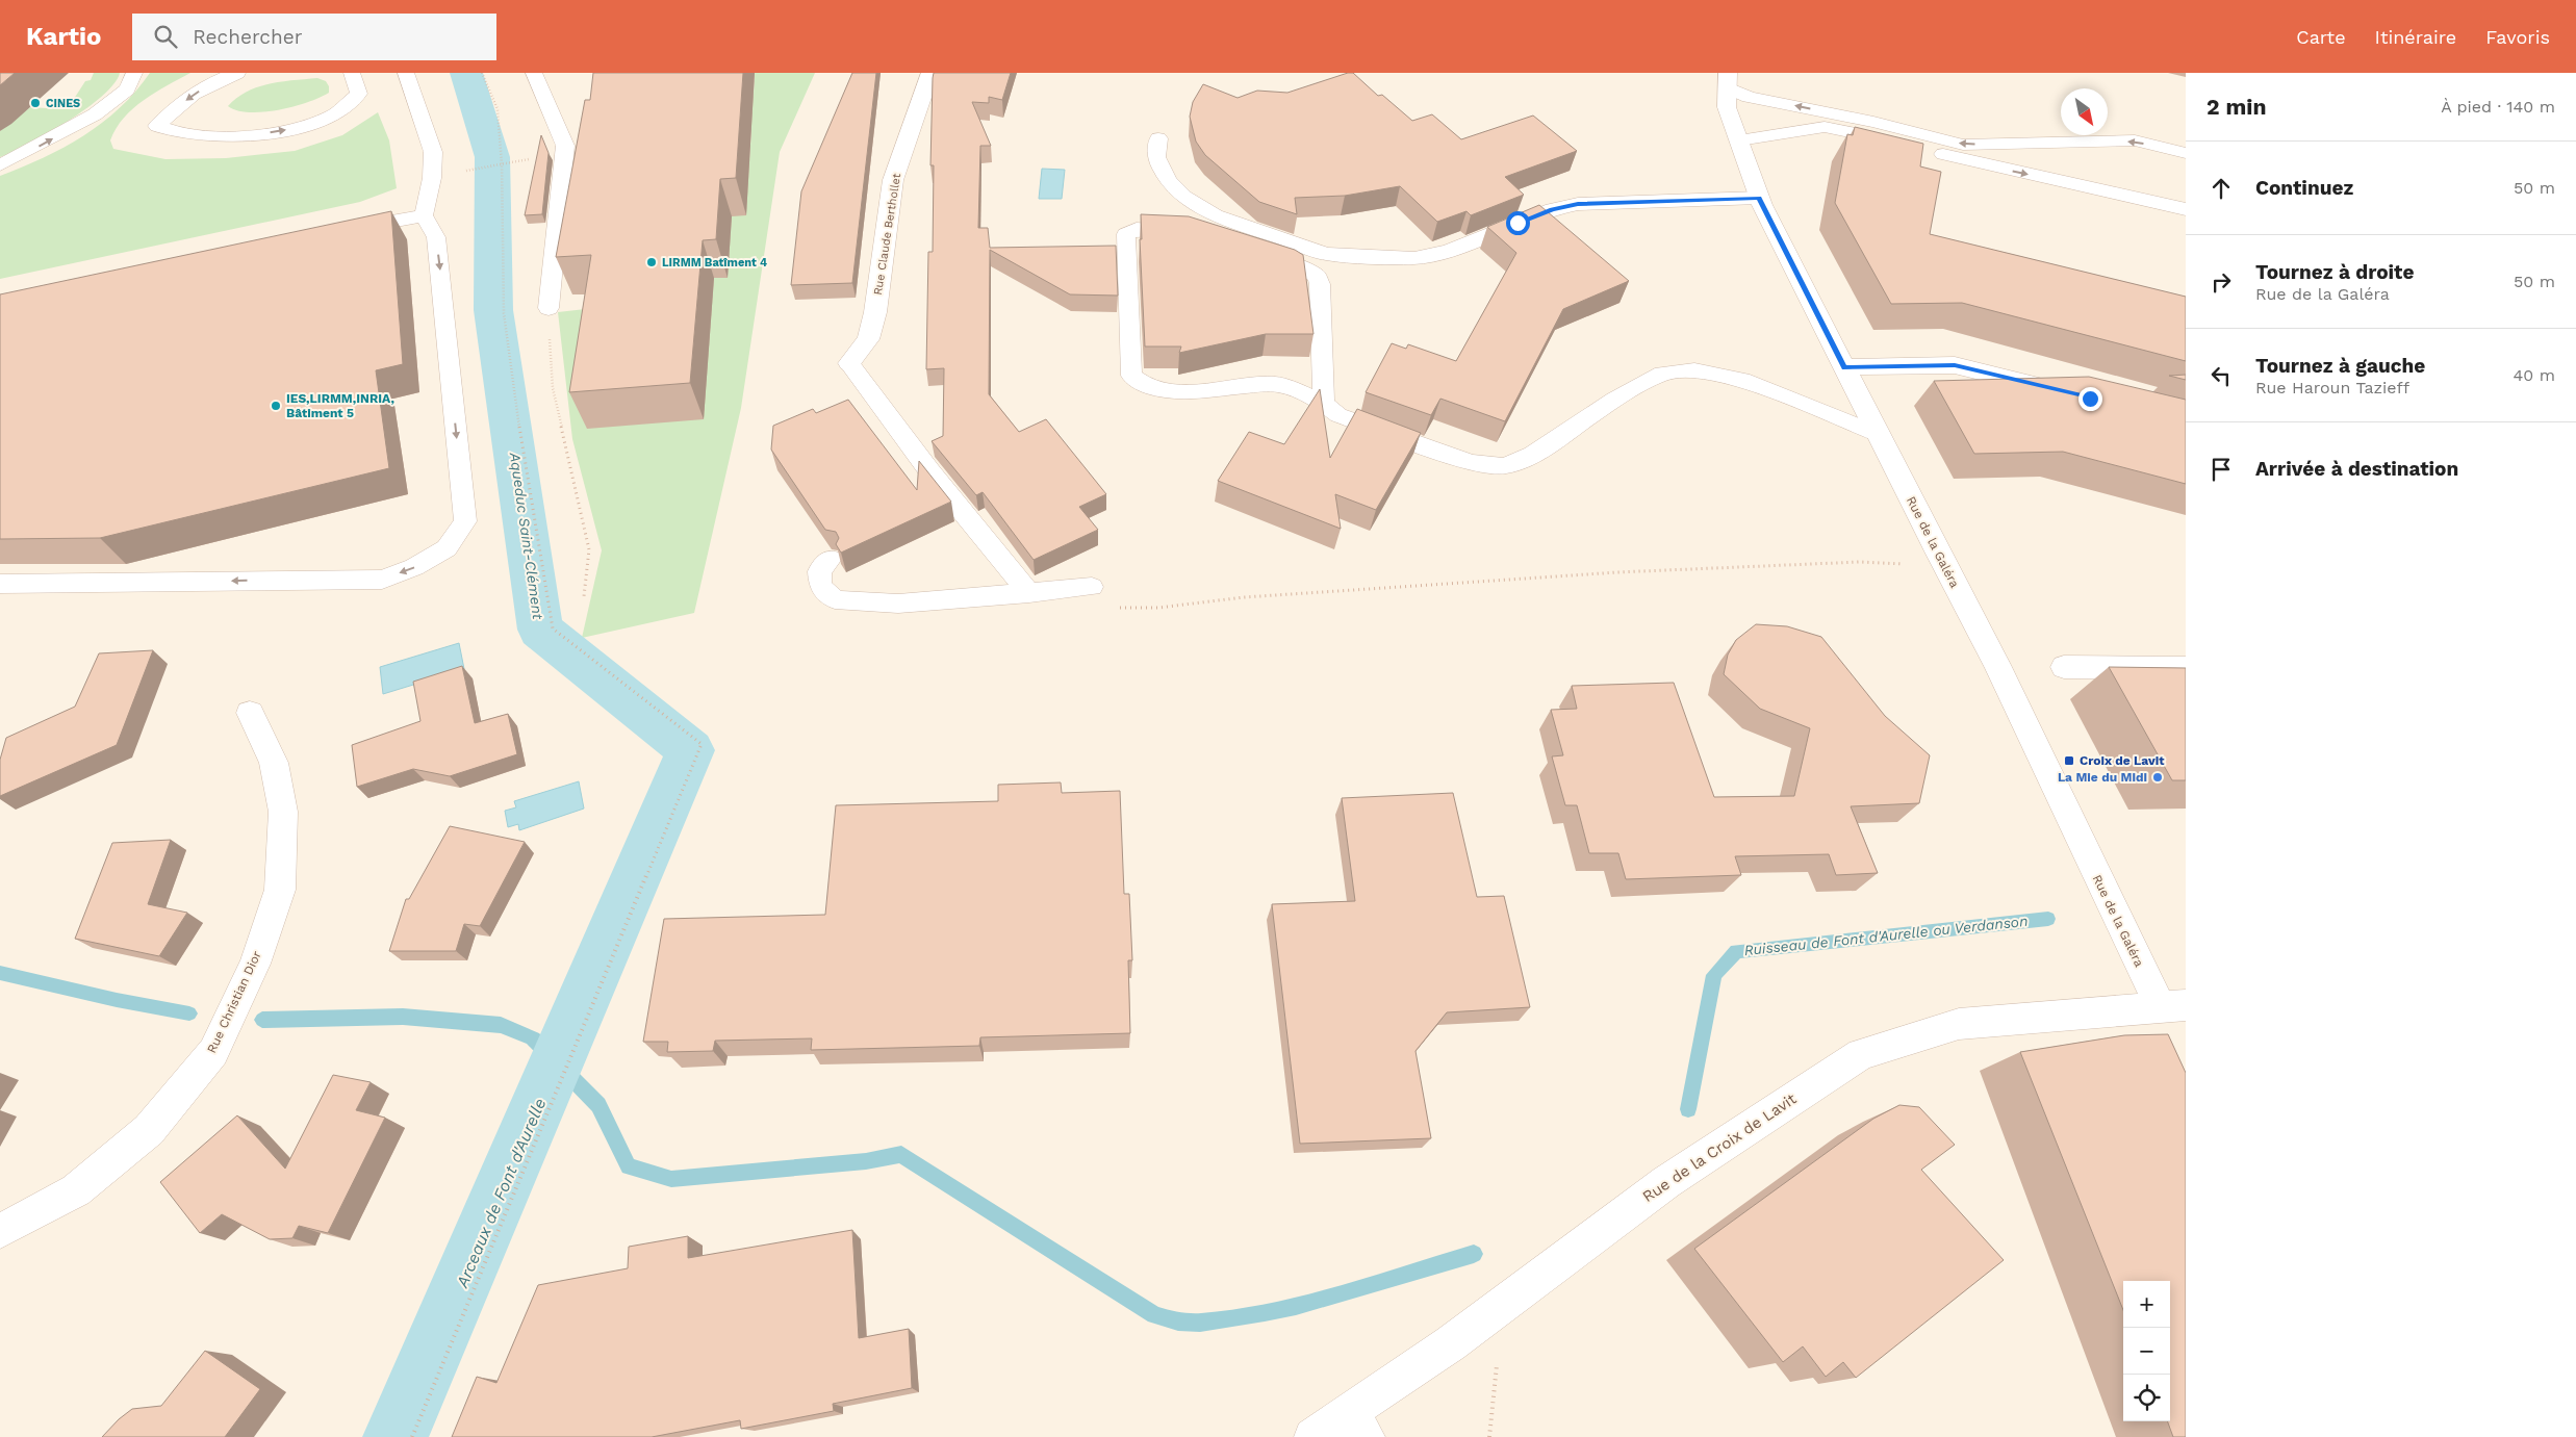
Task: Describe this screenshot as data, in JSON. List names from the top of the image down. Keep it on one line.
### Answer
{"streets":{"street":["Rue Claude Berthollet","Rue de la Galéra","Rue Christian Dior","Rue de la Croix de Lavit"]},"crossings":[["Rue de la Galéra","Rue de la Croix de Lavit"]],"water":["Aqueduc Saint-Clément","Ruisseau de Font d'Aurelle ou Verdanson","Arceaux de Font d'Aurelle"],"places":{"other":["CINES","LIRMM Batîment 4","IES,LIRMM,INRIA, Bâtiment 5","La Mie du Midi"],"transit":["Croix de Lavit"]},"north":"bottom right","page":{"header":"Kartio","search":"Rechercher","nav":["Carte","Itinéraire","Favoris"],"heading":["2 min","À pied · 140 m"],"list":[["Continuez","50 m"],["Tournez à droite","Rue de la Galéra","50 m"],["Tournez à gauche","Rue Haroun Tazieff","40 m"],"Arrivée à destination"],"map_buttons":["+","−"]}}
